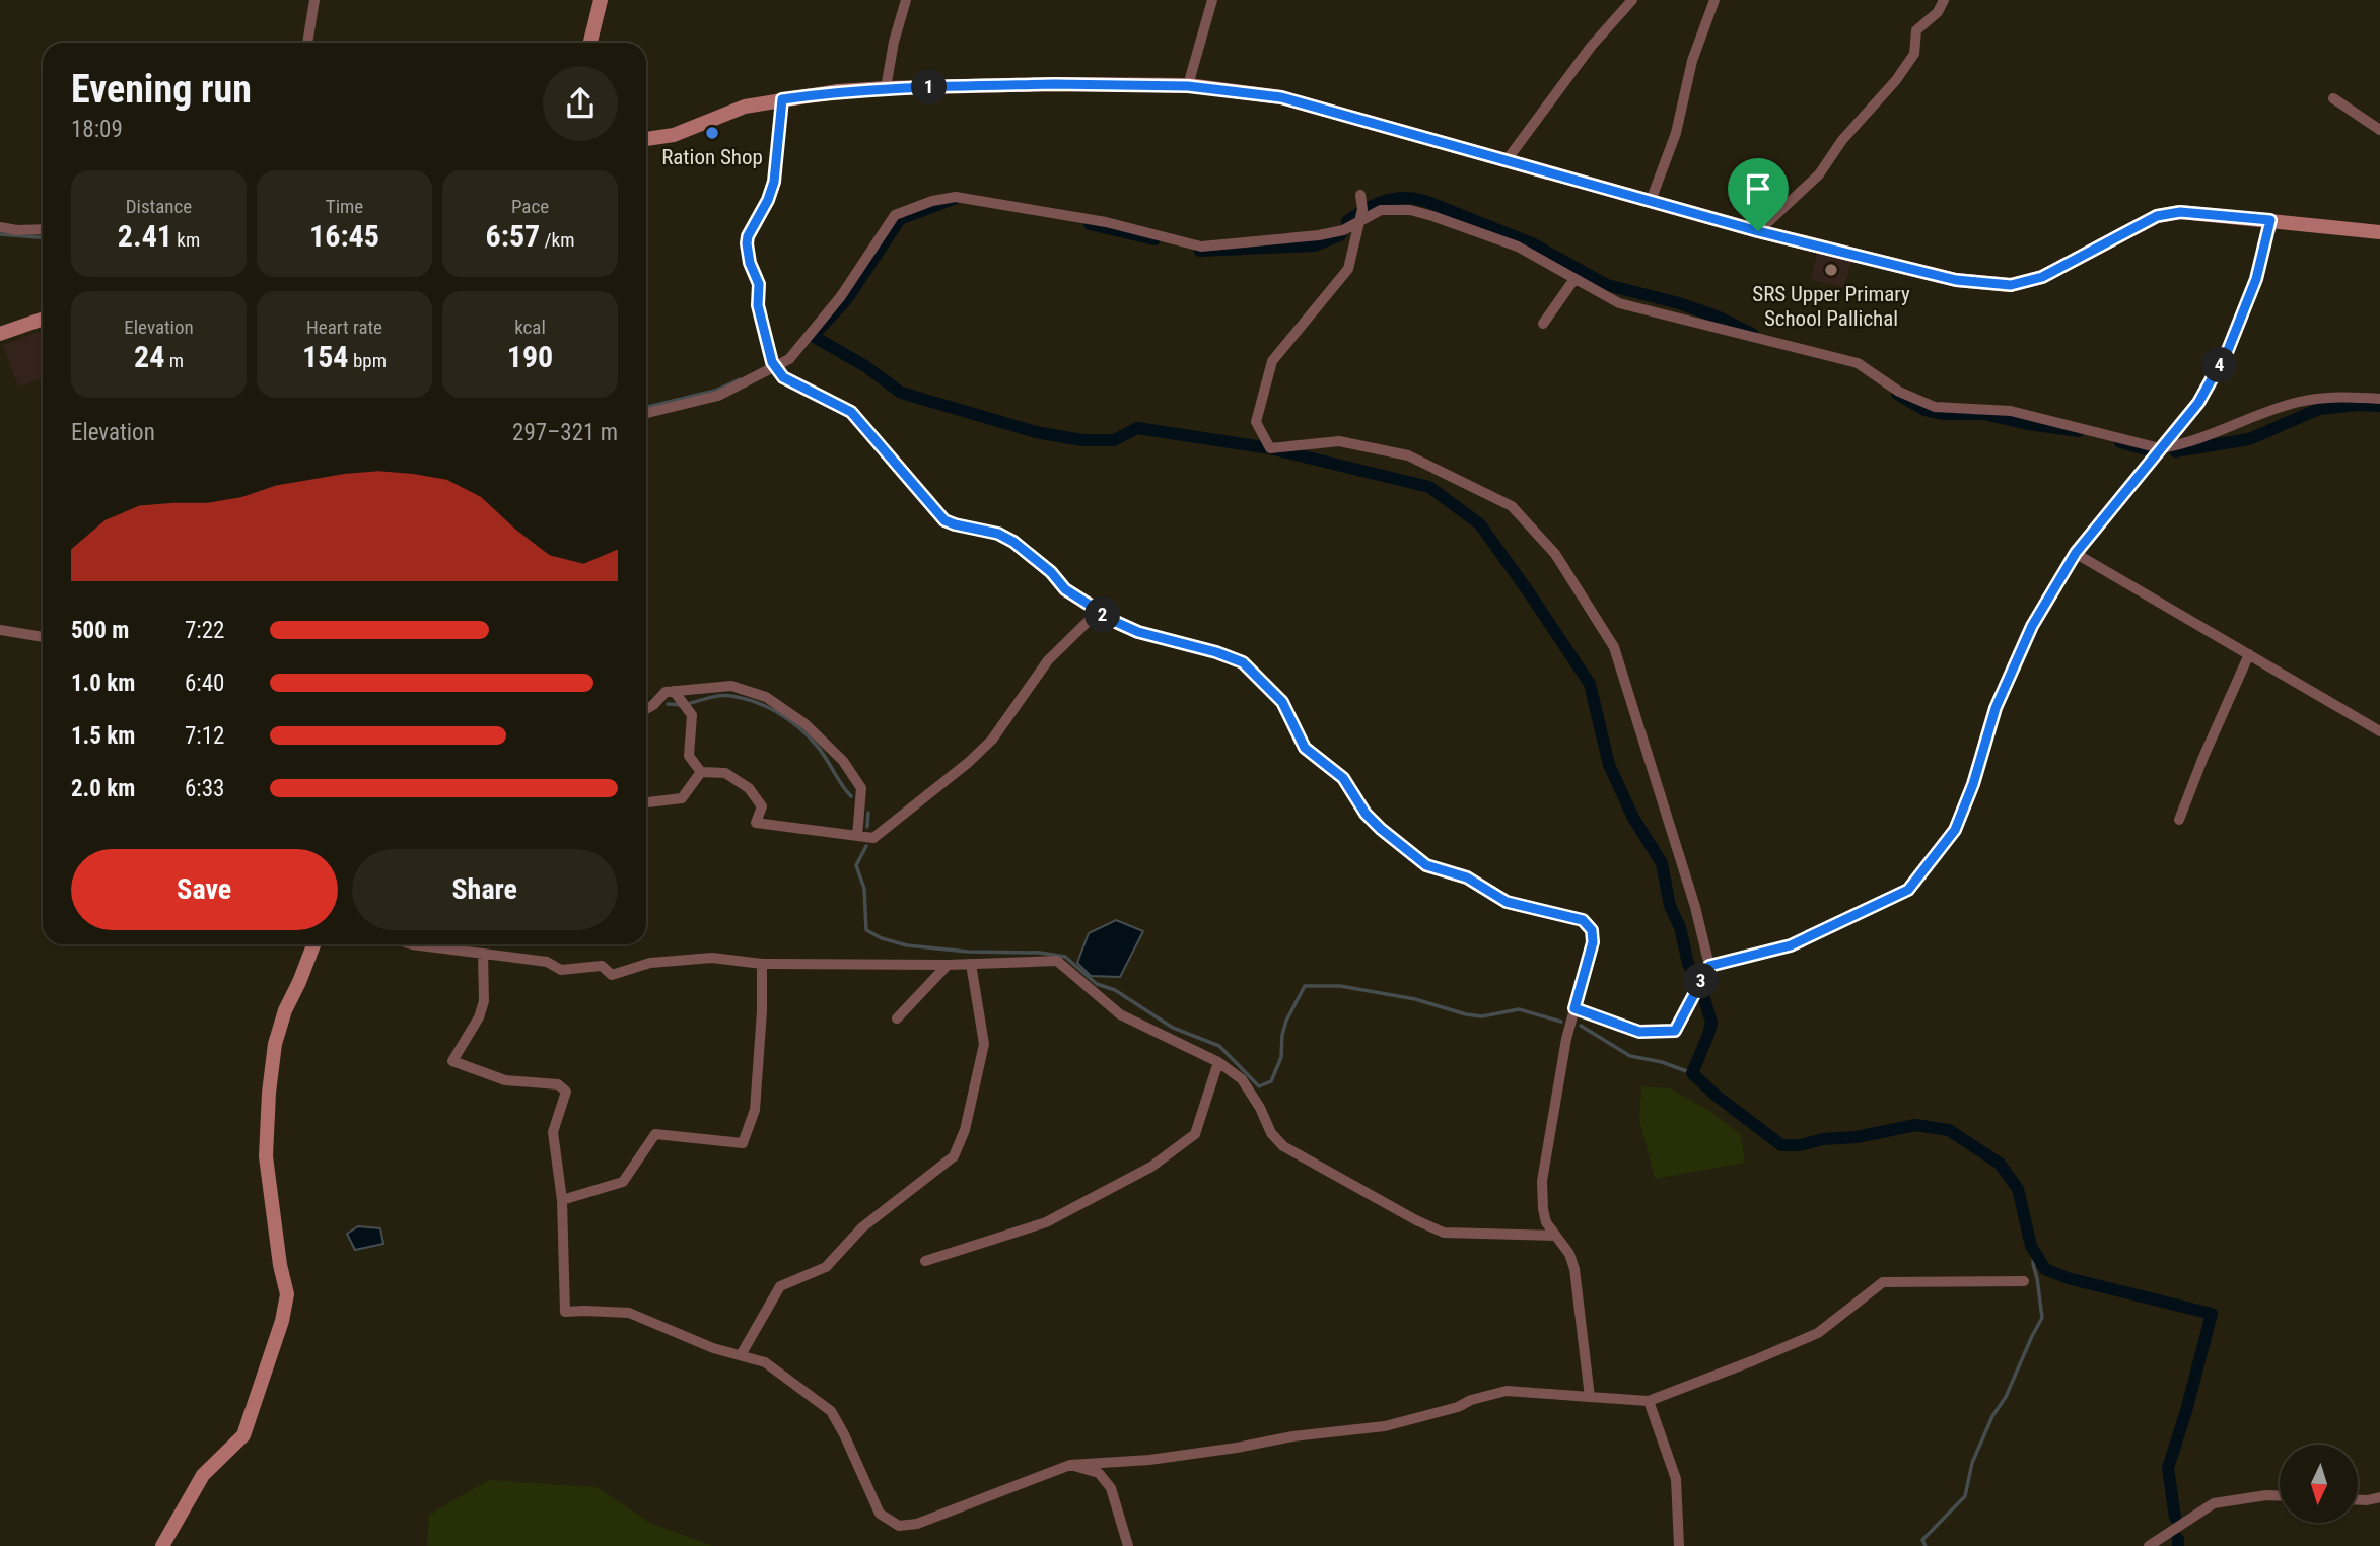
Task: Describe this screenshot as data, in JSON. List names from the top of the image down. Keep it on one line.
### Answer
{"places":["Ration Shop","SRS Upper Primary School Pallichal"],"north":"bottom","page":{"heading":["Evening run","18:09"],"pins":["1","4","2","3"],"stats":[["Distance","2.41 km"],["Time","16:45"],["Pace","6:57 /km"],["Elevation","24 m"],["Heart rate","154 bpm"],["kcal","190"]],"chart":["Elevation","297–321 m"],"list":[{"name":"500 m","note":"7:22"},{"name":"1.0 km","note":"6:40"},{"name":"1.5 km","note":"7:12"},{"name":"2.0 km","note":"6:33"}],"buttons":["Save","Share"]}}
